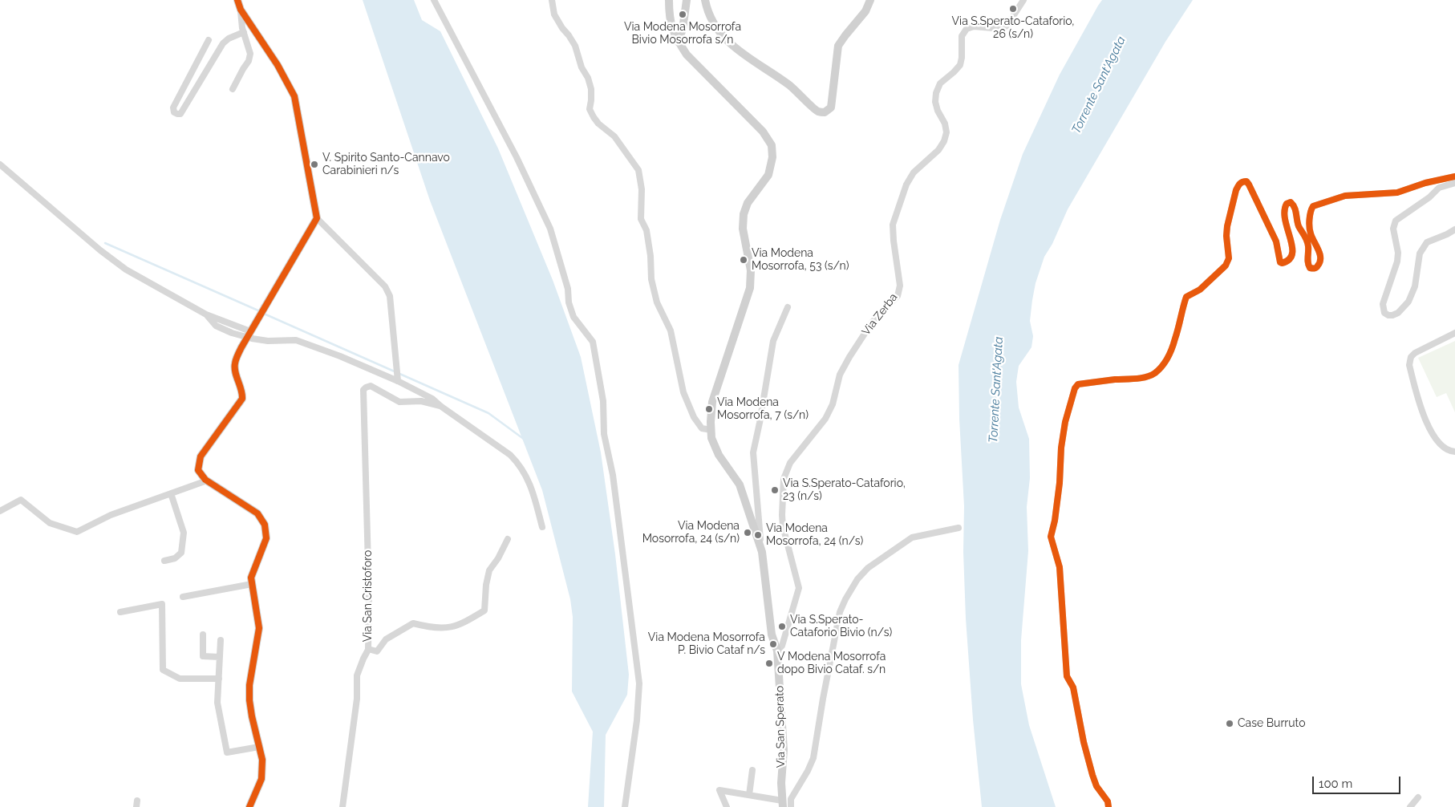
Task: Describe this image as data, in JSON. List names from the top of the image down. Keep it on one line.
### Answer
{"streets":{"street":["Via Zerba","Via San Cristoforo","Via San Sperato"]},"crossings":[["Via Zerba","Via San Sperato"]],"water":["Torrente Sant'Agata"],"places":["Via S.Sperato-Cataforio, 26 (s/n)","Via Modena Mosorrofa Bivio Mosorrofa s/n","V. Spirito Santo-Cannavo Carabinieri n/s","Via Modena Mosorrofa, 53 (s/n)","Via Modena Mosorrofa, 7 (s/n)","Via S.Sperato-Cataforio, 23 (n/s)","Via Modena Mosorrofa, 24 (s/n)","Via Modena Mosorrofa, 24 (n/s)","Via S.Sperato- Cataforio Bivio (n/s)","Via Modena Mosorrofa P. Bivio Cataf n/s","V Modena Mosorrofa dopo Bivio Cataf. s/n","Case Burruto"],"scale_bar":"100 m"}
